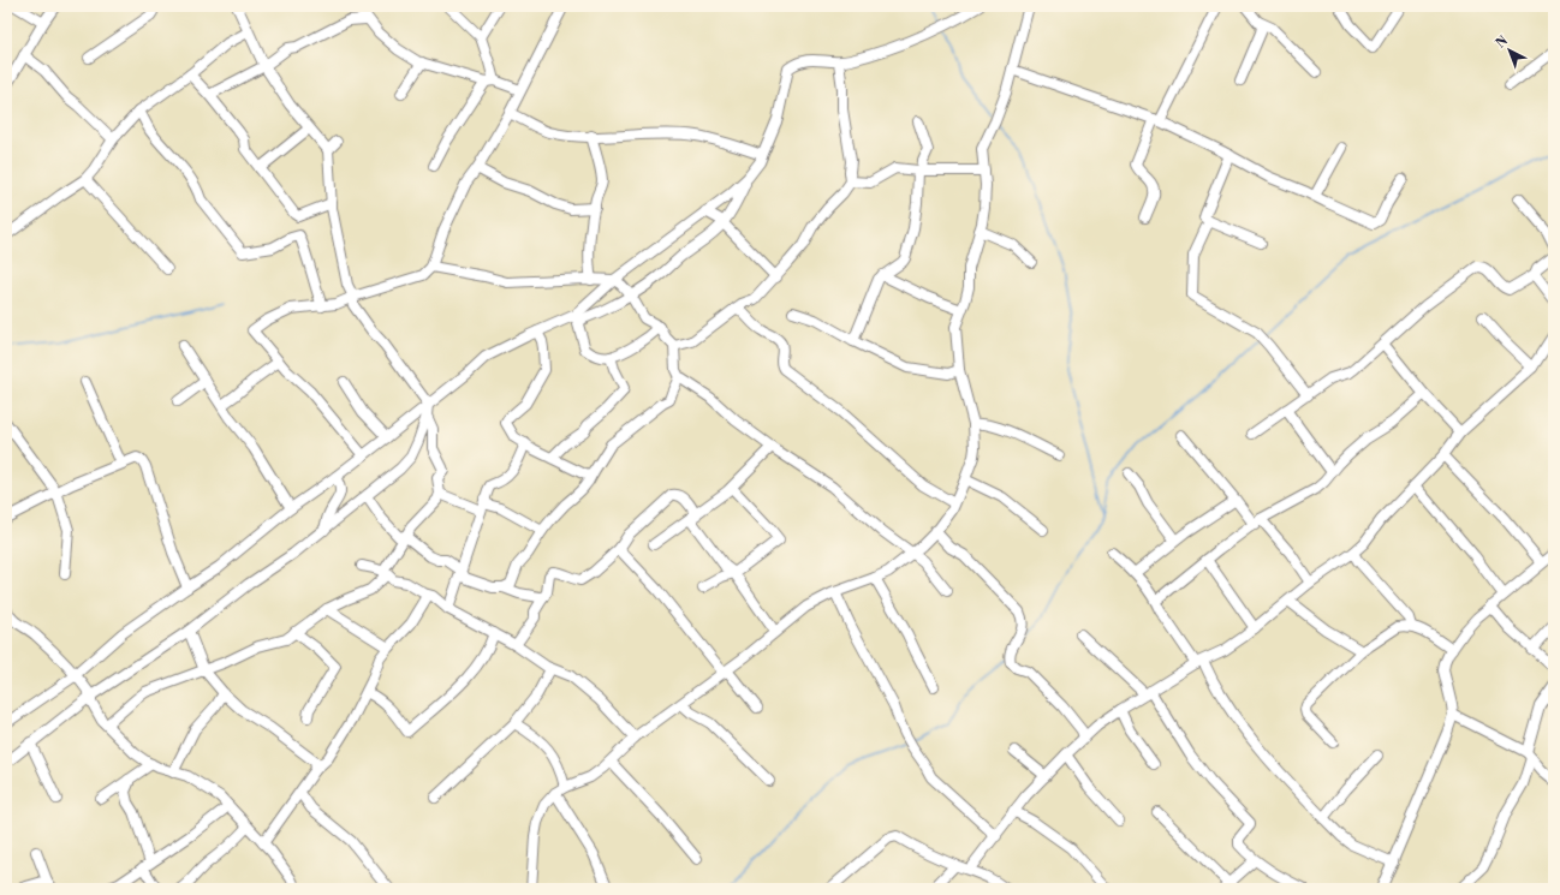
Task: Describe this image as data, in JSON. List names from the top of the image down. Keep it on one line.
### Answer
{"north":"top left"}
